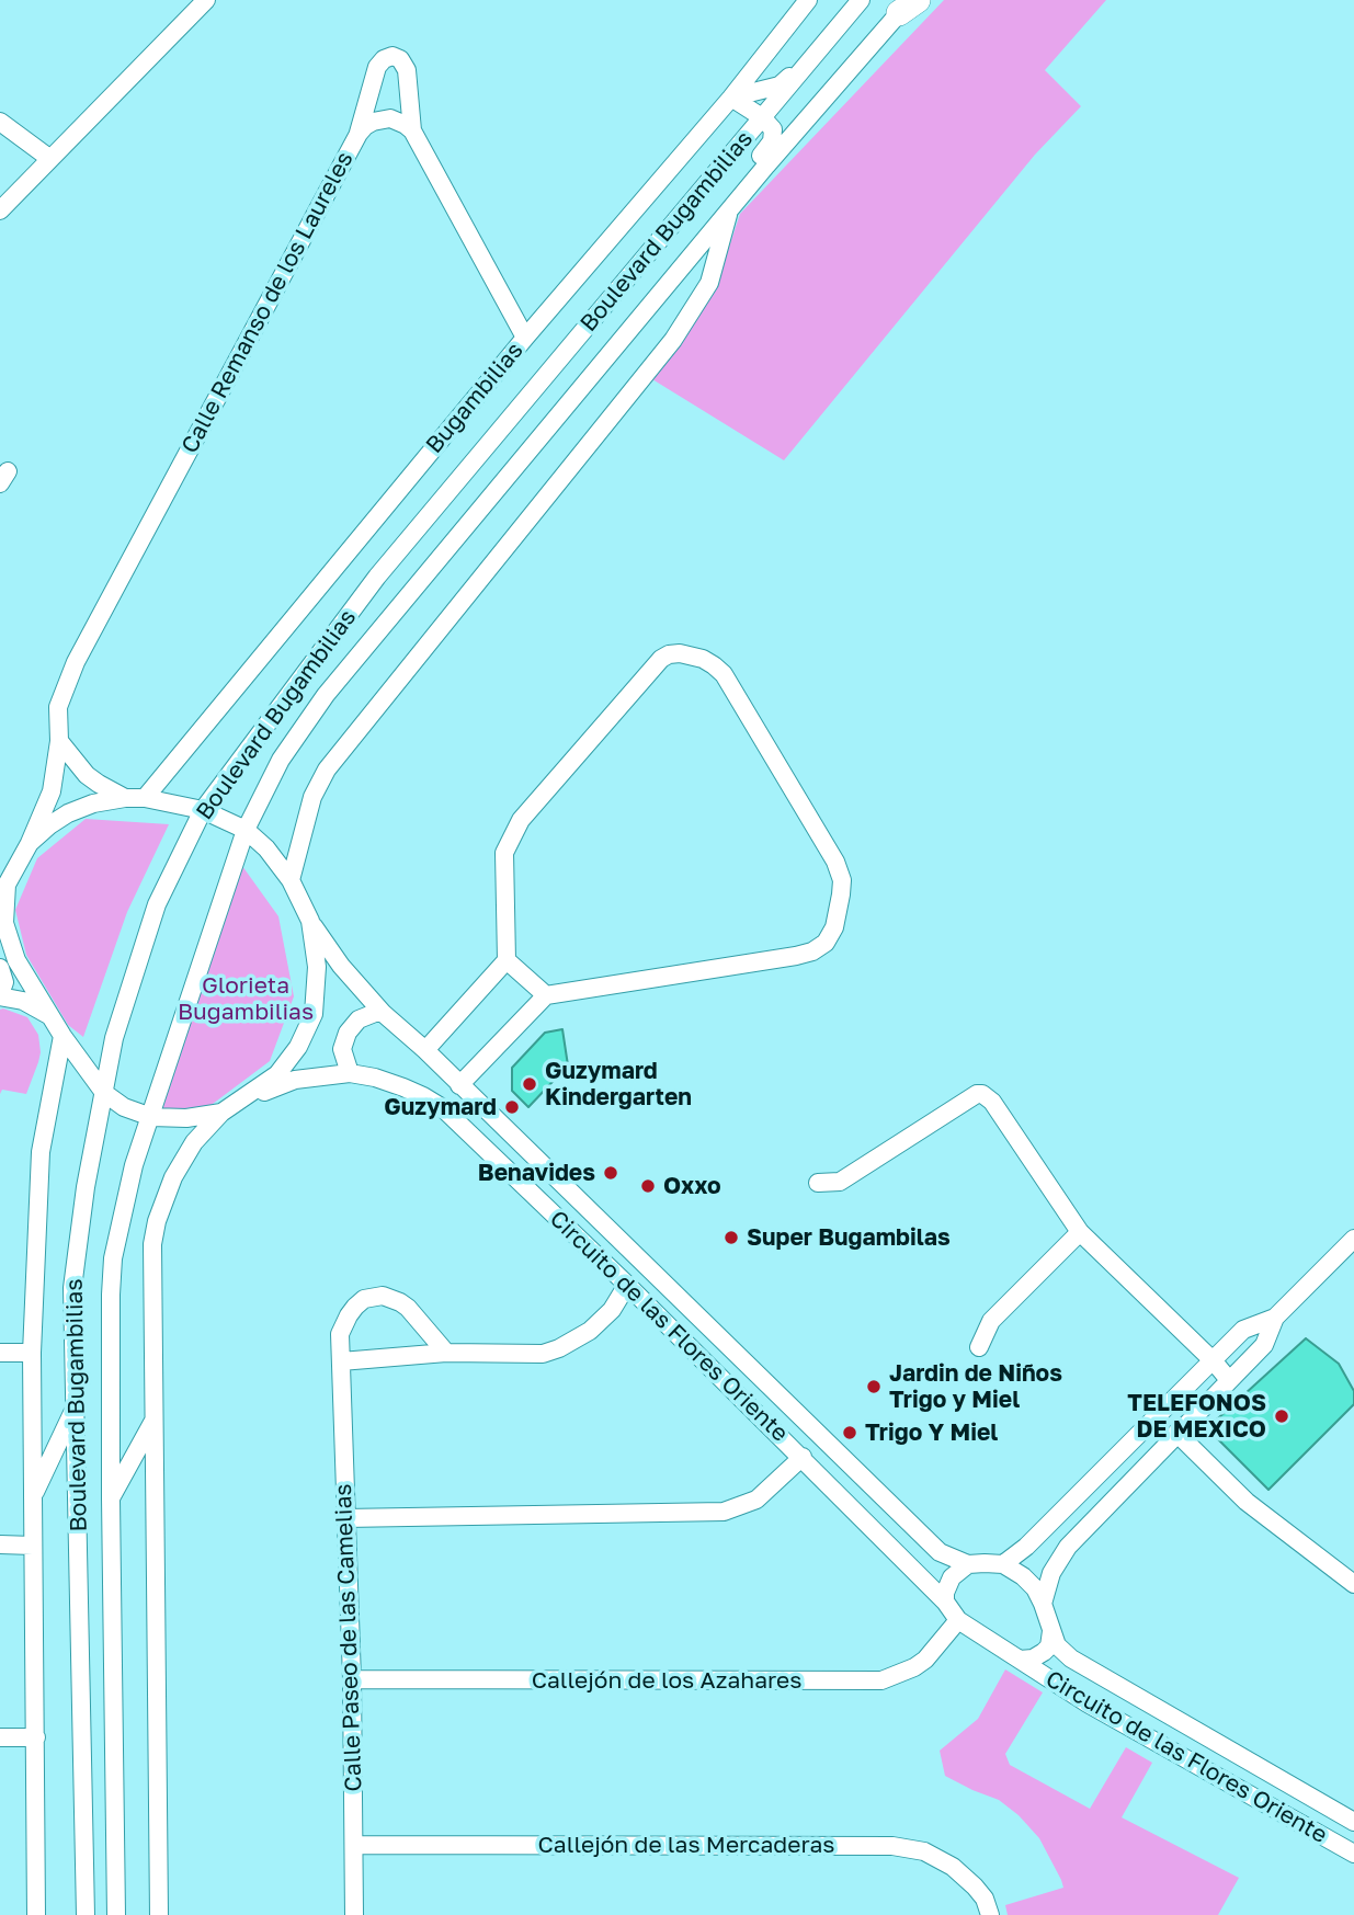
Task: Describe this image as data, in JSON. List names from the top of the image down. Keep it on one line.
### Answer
{"streets":{"street":["Boulevard Bugambilias","Calle Remanso de los Laureles","Bugambilias","Circuito de las Flores Oriente","Calle Paseo de las Camelias","Callejón de los Azahares","Callejón de las Mercaderas"]},"crossings":[["Circuito de las Flores Oriente","Callejón de los Azahares"],["Calle Paseo de las Camelias","Callejón de los Azahares"],["Calle Paseo de las Camelias","Callejón de las Mercaderas"]],"parks":["Glorieta Bugambilias"],"places":["Guzymard Kindergarten","Guzymard","Benavides","Oxxo","Super Bugambilas","Jardin de Niños Trigo y Miel","TELEFONOS DE MEXICO","Trigo Y Miel"]}
